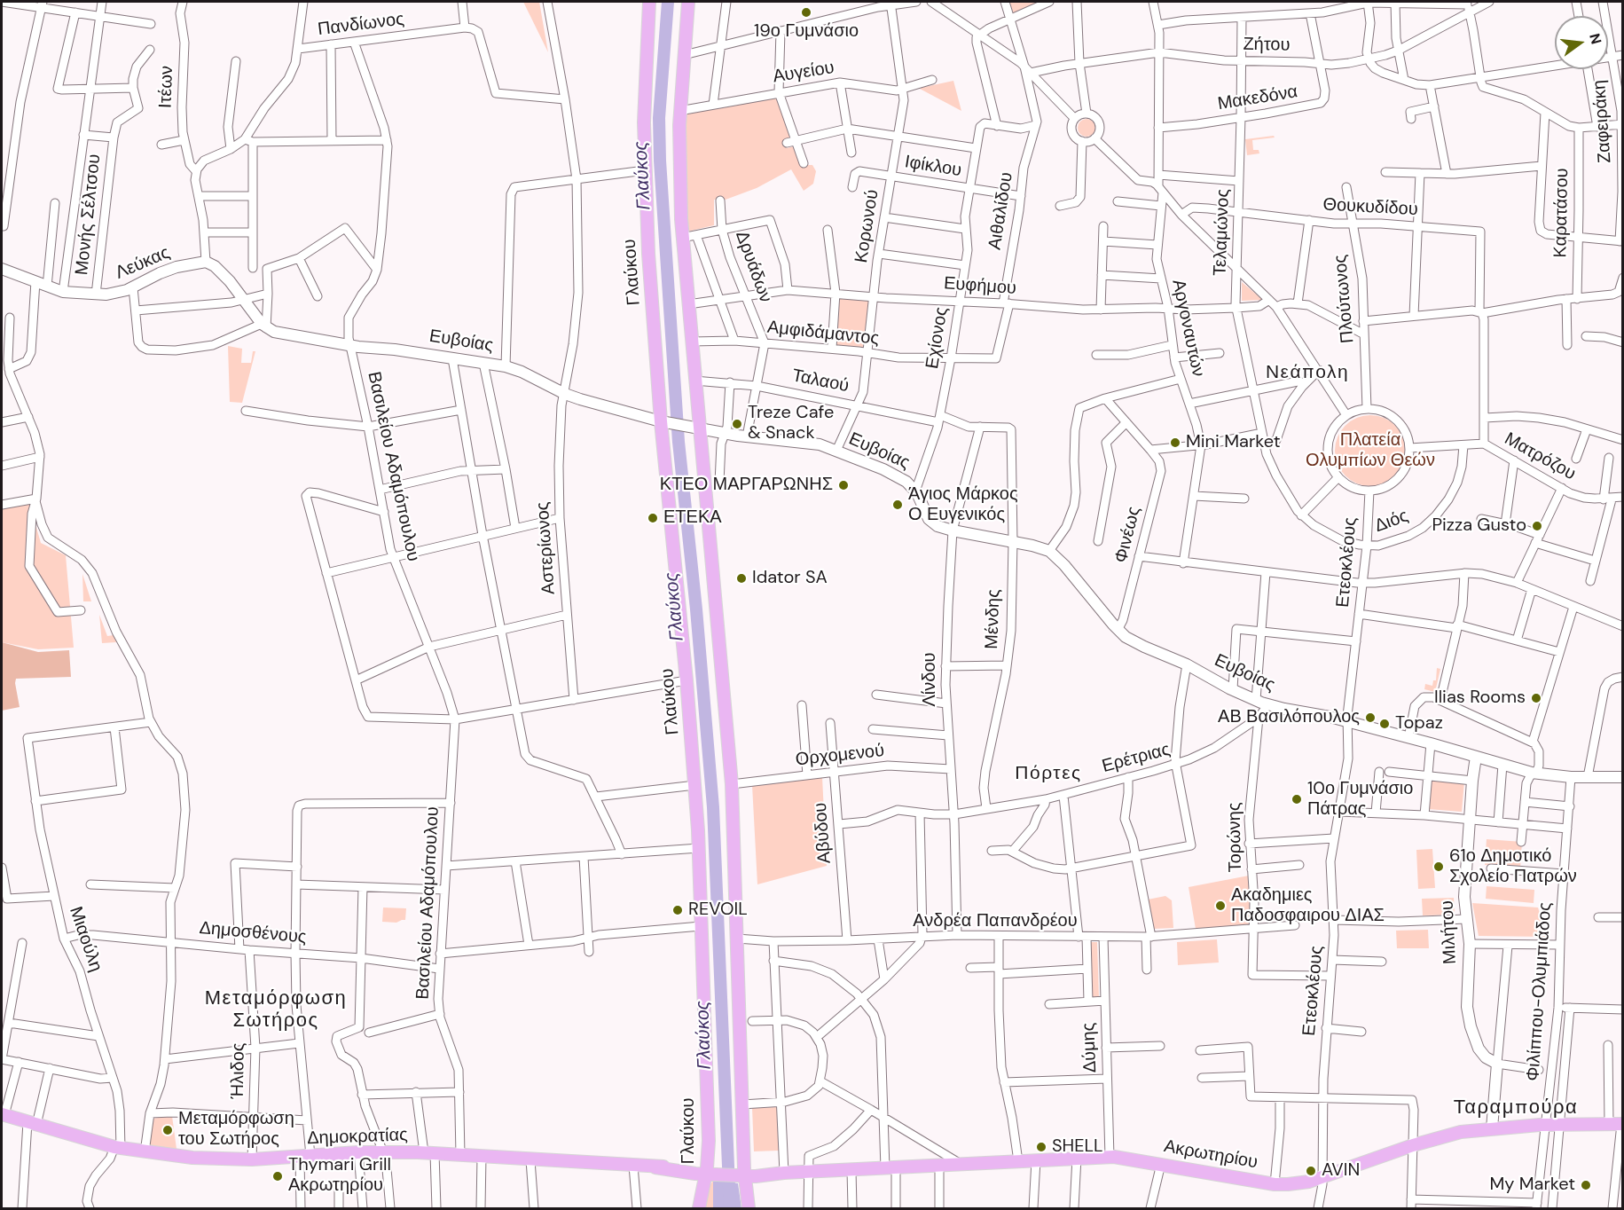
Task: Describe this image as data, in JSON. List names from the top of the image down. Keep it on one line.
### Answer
{"streets":{"main road":["Λεύκας","Γλαύκου","Ευβοίας","Μιλήτου","Δημοκρατίας","Ακρωτηρίου"],"street":["Πανδίωνος","Ζήτου","Αυγείου","Ιτέων","Μακεδόνα","Ζαφειράκη","Ιφίκλου","Θουκυδίδου","Αιθαλίδου","Καρατάσου","Μονής Σέλτσου","Κορωνού","Τελαμώνος","Δρυάδων","Ευφήμου","Πλούτωνος","Αργοναυτών","Αμφιδάμαντος","Εχίονος","Ταλαού","Ματρόζου","Βασιλείου Αδαμόπουλου","Διός","Φινέως","Αστερίωνος","Ετεοκλέους","Μένδης","Λίνδου","Ορχομενού","Ερέτριας","Αβύδου","Τορώνης","Ανδρέα Παπανδρέου","Δημοσθένους","Μιαούλη","Φιλίππου-Ολυμπιάδος","Δύμης","Ήλιδος"]},"crossings":[["Πανδίωνος","Βασιλείου Αδαμόπουλου"],["Ζήτου","Μακεδόνα"],["Ζήτου","Τελαμώνος"],["Ζήτου","Αργοναυτών"],["Αυγείου","Κορωνού"],["Ιτέων","Λεύκας"],["Μακεδόνα","Τελαμώνος"],["Μακεδόνα","Αργοναυτών"],["Ιφίκλου","Αιθαλίδου"],["Ιφίκλου","Κορωνού"],["Ιφίκλου","Εχίονος"],["Θουκυδίδου","Τελαμώνος"],["Θουκυδίδου","Πλούτωνος"],["Αιθαλίδου","Ευφήμου"],["Αιθαλίδου","Αμφιδάμαντος"],["Αιθαλίδου","Εχίονος"],["Μονής Σέλτσου","Λεύκας"],["Κορωνού","Ευφήμου"],["Κορωνού","Αμφιδάμαντος"],["Κορωνού","Ευβοίας"],["Κορωνού","Ταλαού"],["Τελαμώνος","Ευφήμου"],["Τελαμώνος","Διός"],["Δρυάδων","Ευφήμου"],["Δρυάδων","Αμφιδάμαντος"],["Γλαύκου","Ευβοίας"],["Γλαύκου","Δημοκρατίας"],["Γλαύκου","Ακρωτηρίου"],["Ευφήμου","Αργοναυτών"],["Ευφήμου","Εχίονος"],["Πλούτωνος","Ματρόζου"],["Πλούτωνος","Ετεοκλέους"],["Αμφιδάμαντος","Εχίονος"],["Εχίονος","Ευβοίας"],["Εχίονος","Ταλαού"],["Ευβοίας","Βασιλείου Αδαμόπουλου"],["Ευβοίας","Φινέως"],["Ευβοίας","Αστερίωνος"],["Ευβοίας","Ετεοκλέους"],["Ευβοίας","Μένδης"],["Ευβοίας","Λίνδου"],["Ευβοίας","Ερέτριας"],["Ευβοίας","Μιλήτου"],["Ευβοίας","Φιλίππου-Ολυμπιάδος"],["Ταλαού","Μένδης"],["Ταλαού","Λίνδου"],["Ματρόζου","Διός"],["Ματρόζου","Ετεοκλέους"],["Βασιλείου Αδαμόπουλου","Δημοσθένους"],["Βασιλείου Αδαμόπουλου","Δημοκρατίας"],["Διός","Ετεοκλέους"],["Ετεοκλέους","Τορώνης"],["Ετεοκλέους","Ακρωτηρίου"],["Μένδης","Ερέτριας"],["Λίνδου","Ορχομενού"],["Λίνδου","Ερέτριας"],["Λίνδου","Ανδρέα Παπανδρέου"],["Ορχομενού","Αβύδου"],["Ερέτριας","Αβύδου"],["Ερέτριας","Τορώνης"],["Αβύδου","Ανδρέα Παπανδρέου"],["Τορώνης","Ανδρέα Παπανδρέου"],["Ανδρέα Παπανδρέου","Δύμης"],["Δημοσθένους","Μιαούλη"],["Δημοσθένους","Ήλιδος"],["Μιαούλη","Δημοκρατίας"],["Φιλίππου-Ολυμπιάδος","Ακρωτηρίου"],["Δύμης","Ακρωτηρίου"],["Ήλιδος","Δημοκρατίας"],["Δημοκρατίας","Ακρωτηρίου"]],"districts":["Νεάπολη","Πόρτες","Μεταμόρφωση Σωτήρος","Ταραμπούρα"],"water":["Γλαύκος"],"parks":["Πλατεία Ολυμπίων Θεών"],"places":["19ο Γυμνάσιο","Treze Cafe & Snack","Mini Market","ΚΤΕΟ ΜΑΡΓΑΡΩΝΗΣ","Άγιος Μάρκος Ο Ευγενικός","ΕΤΕΚΑ","Pizza Gusto","Idator SA","Ilias Rooms","ΑΒ Βασιλόπουλος","Topaz","10ο Γυμνάσιο Πάτρας","61ο Δημοτικό Σχολείο Πατρών","Ακαδημιες Παδοσφαιρου ΔΙΑΣ","REVOIL","Μεταμόρφωση του Σωτήρος","SHELL","AVIN","Thymari Grill Ακρωτηρίου","My Market"],"north":"right"}
